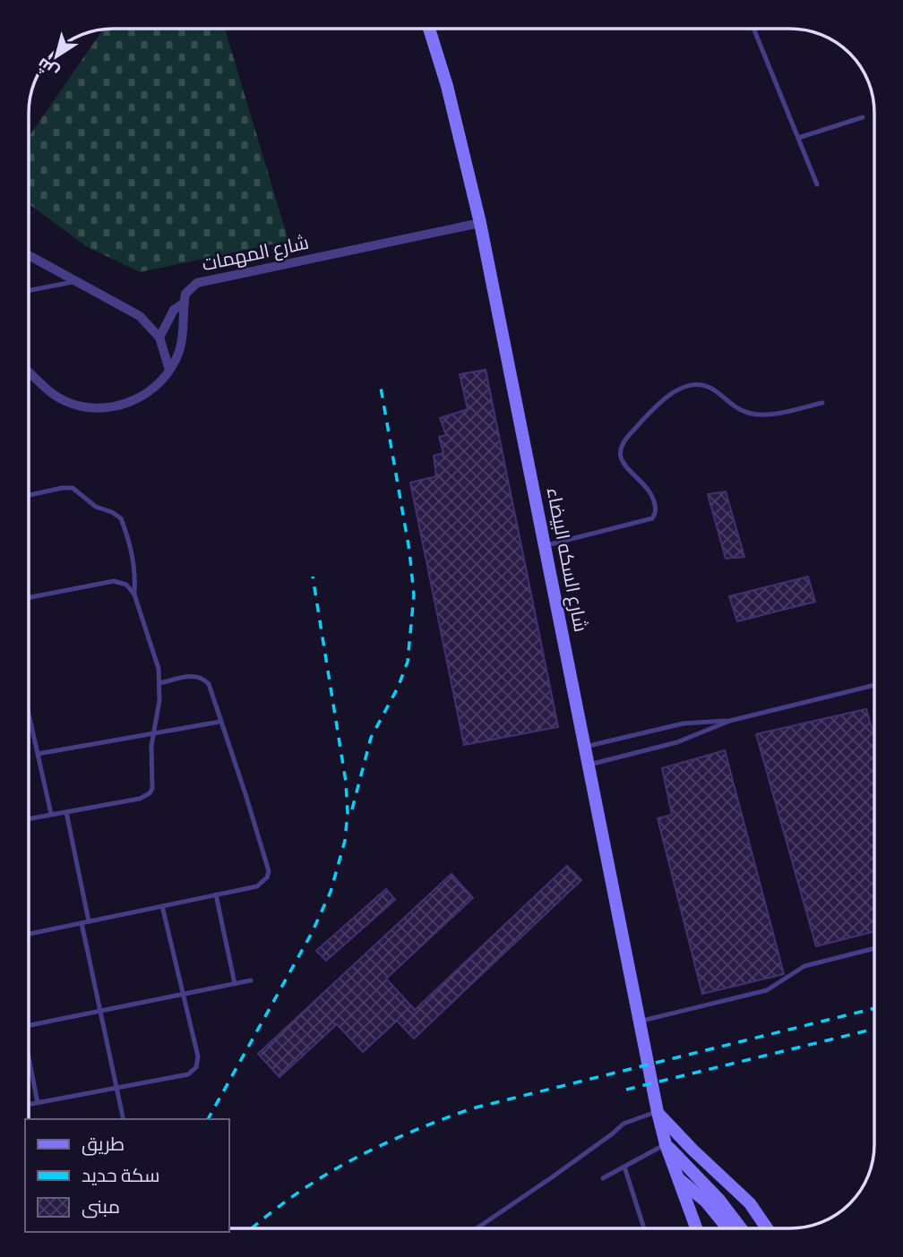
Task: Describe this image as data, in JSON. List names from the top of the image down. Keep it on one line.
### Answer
{"streets":{"street":["شارع المهمات","شارع السكه البيضاء"]},"crossings":[["شارع المهمات","شارع السكه البيضاء"]],"legend":["طريق","سكة حديد","مبنى"],"north":"bottom left"}
